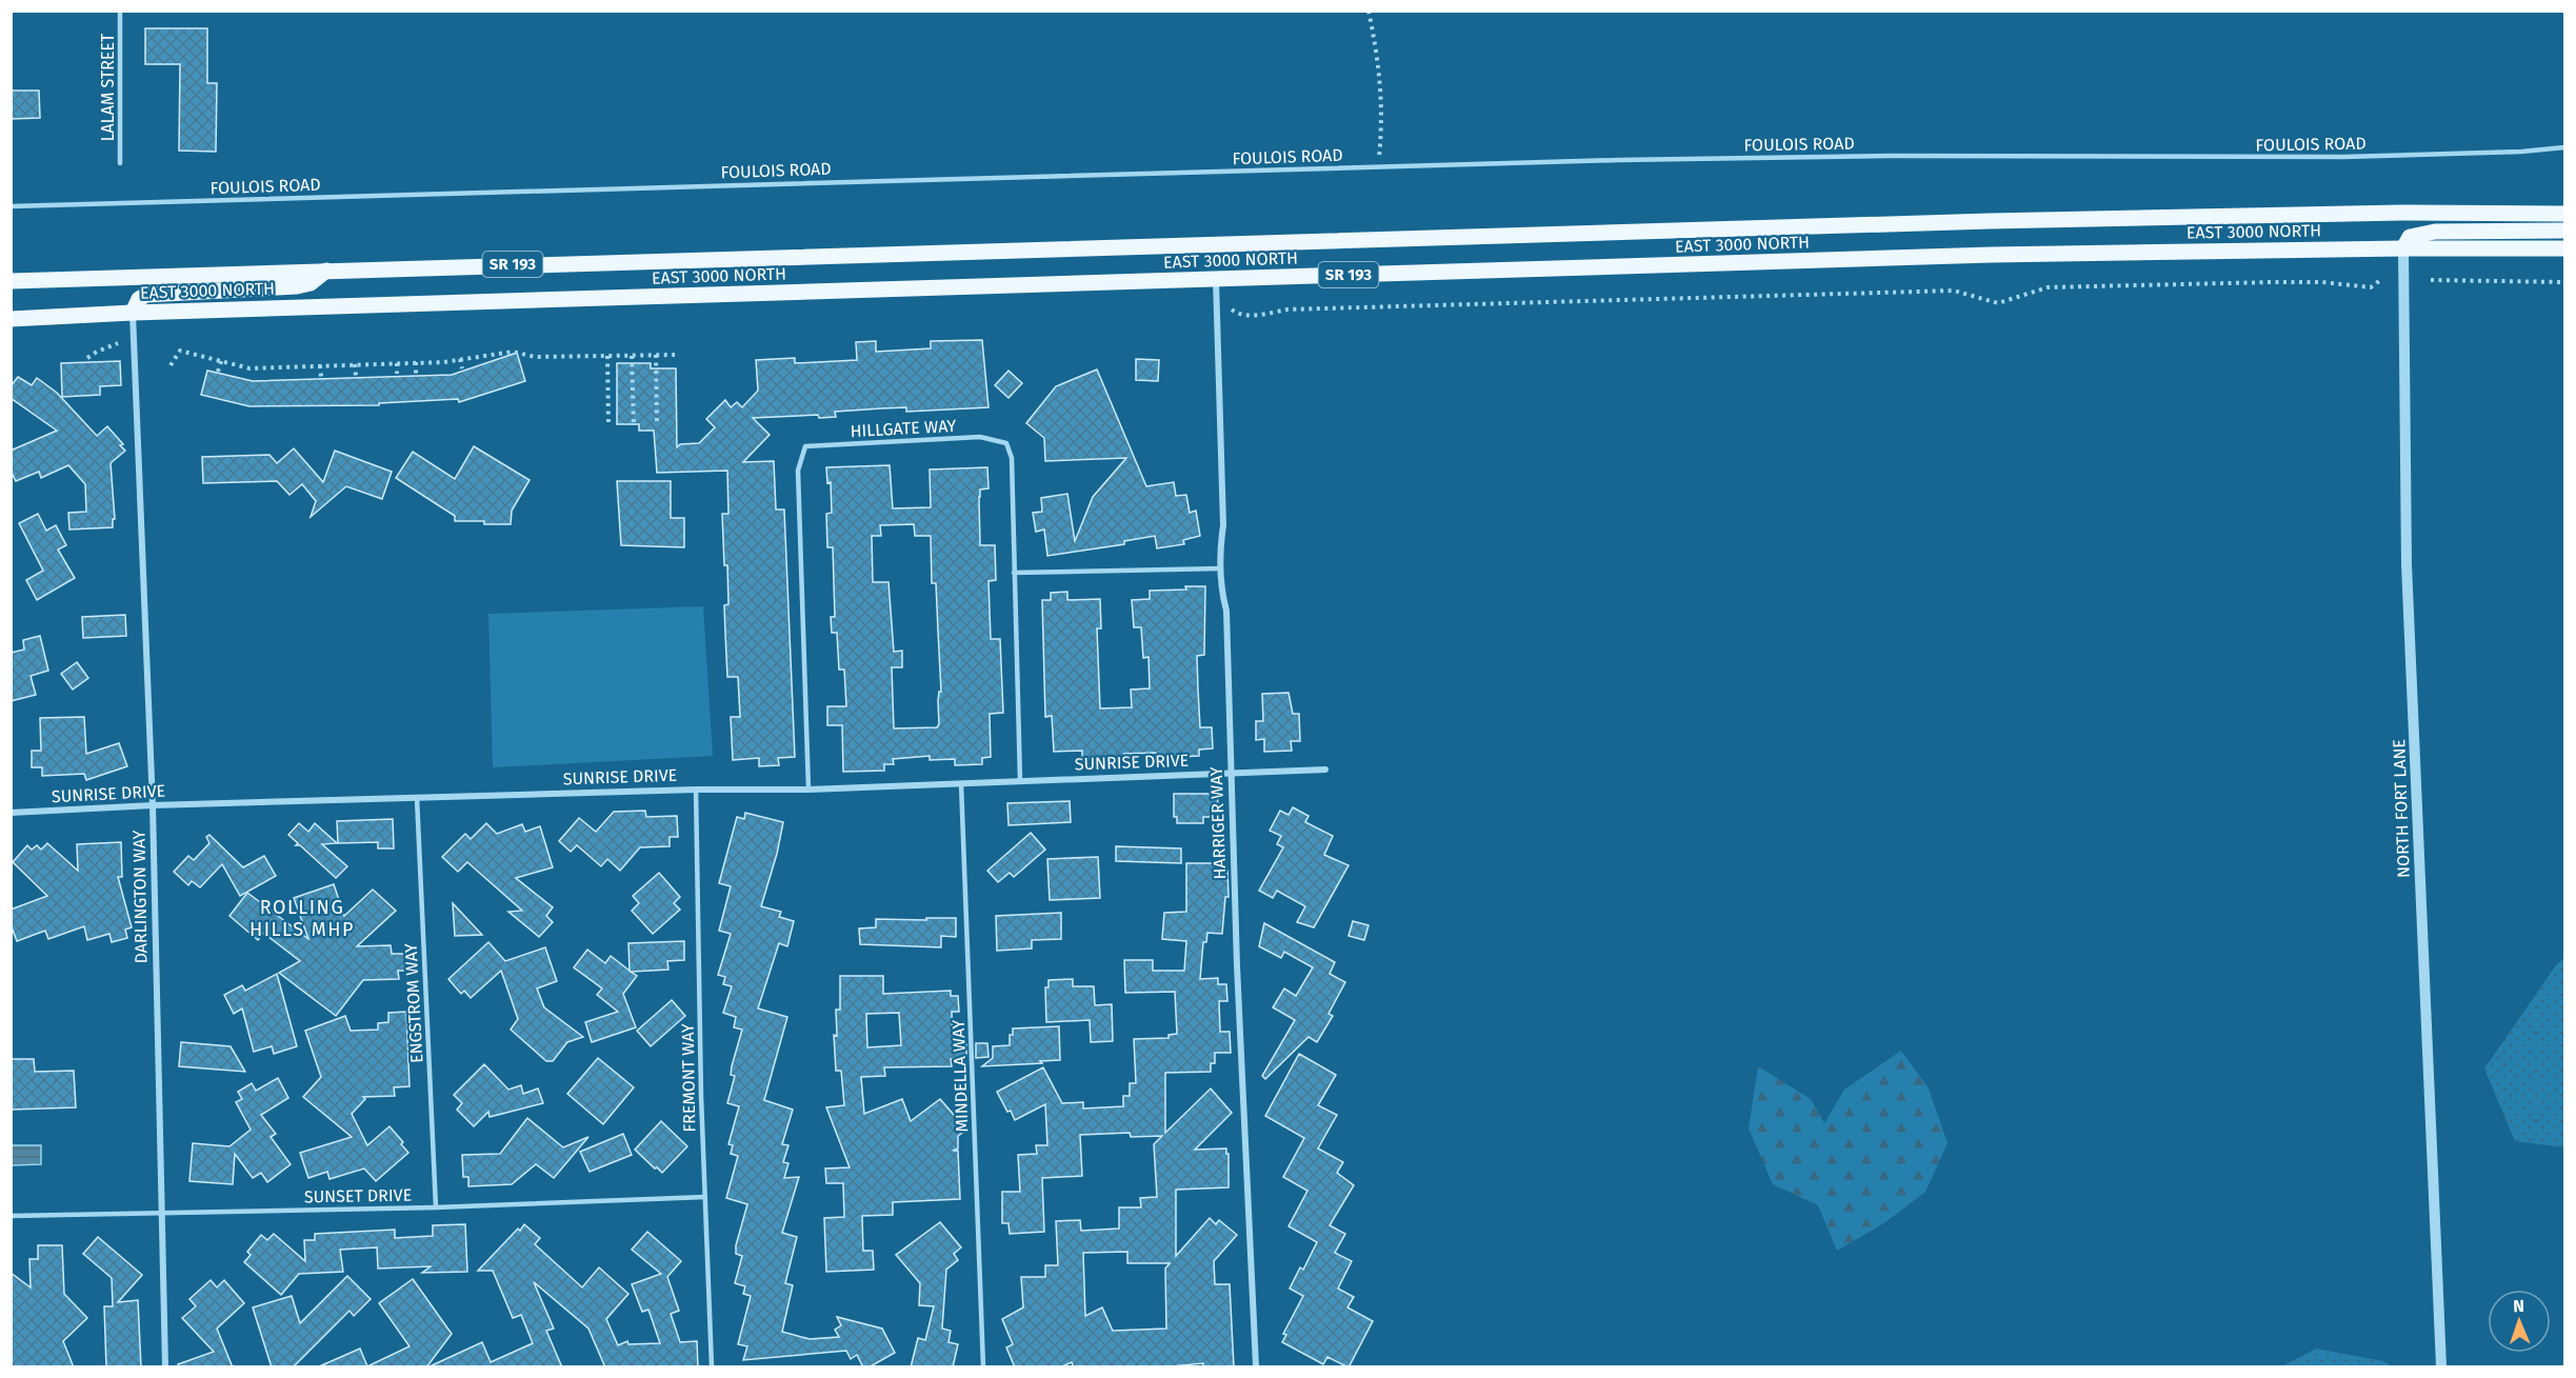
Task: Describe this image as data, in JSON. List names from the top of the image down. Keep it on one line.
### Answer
{"streets":{"main road":["EAST 3000 NORTH","SR 193"],"street":["SUNRISE DRIVE","NORTH FORT LANE","HARRIGER WAY","DARLINGTON WAY"],"lane":["LALAM STREET","FOULOIS ROAD","HILLGATE WAY","ENGSTROM WAY","MINDELLA WAY","FREMONT WAY","SUNSET DRIVE"]},"crossings":[["EAST 3000 NORTH","NORTH FORT LANE"],["EAST 3000 NORTH","HARRIGER WAY"],["EAST 3000 NORTH","DARLINGTON WAY"],["HILLGATE WAY","SUNRISE DRIVE"],["SUNRISE DRIVE","HARRIGER WAY"],["SUNRISE DRIVE","DARLINGTON WAY"],["SUNRISE DRIVE","ENGSTROM WAY"],["SUNRISE DRIVE","MINDELLA WAY"],["SUNRISE DRIVE","FREMONT WAY"],["DARLINGTON WAY","SUNSET DRIVE"],["ENGSTROM WAY","SUNSET DRIVE"],["FREMONT WAY","SUNSET DRIVE"]],"districts":["ROLLING HILLS MHP"],"north":"top"}
